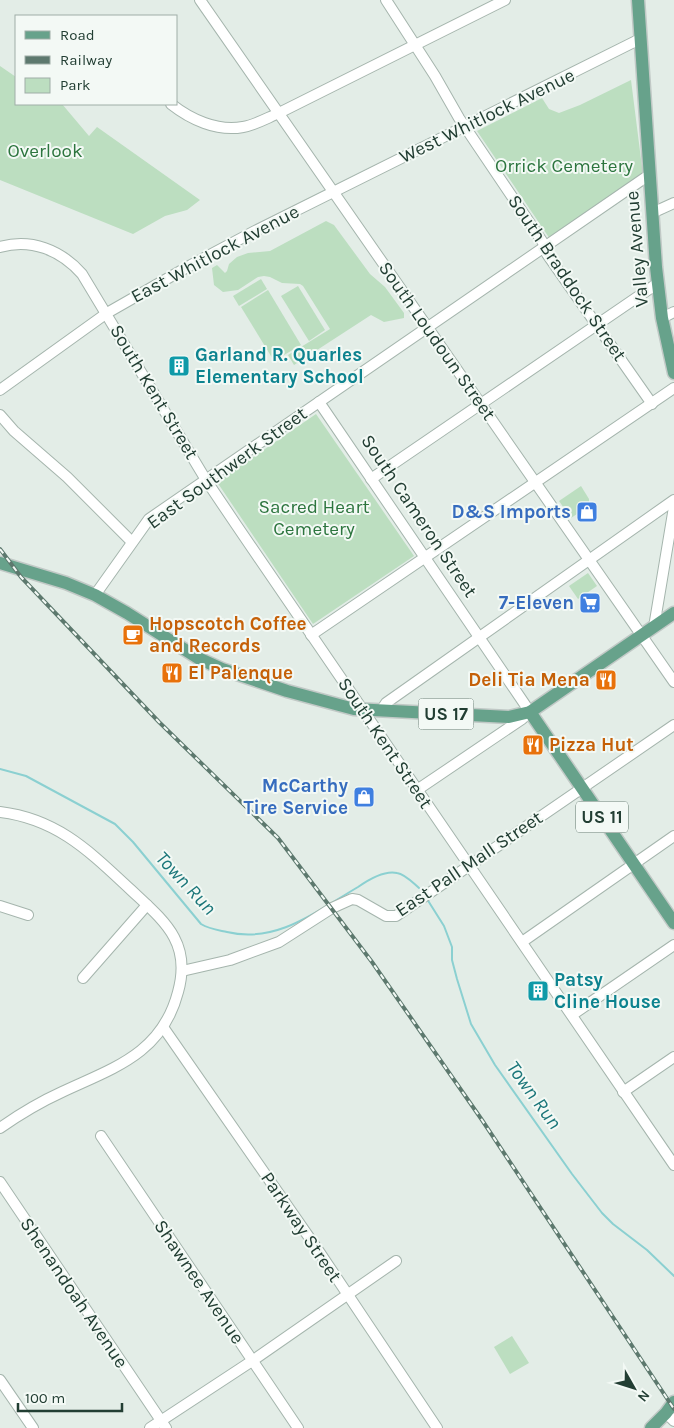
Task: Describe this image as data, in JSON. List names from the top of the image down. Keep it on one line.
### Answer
{"streets":{"main road":["Valley Avenue","South Cameron Street","US 17","US 11"],"street":["West Whitlock Avenue","East Whitlock Avenue","South Braddock Street","South Loudoun Street","South Kent Street","East Southwerk Street","East Pall Mall Street","Parkway Street","Shawnee Avenue","Shenandoah Avenue"]},"crossings":[["West Whitlock Avenue","Valley Avenue"],["West Whitlock Avenue","East Whitlock Avenue"],["West Whitlock Avenue","South Braddock Street"],["West Whitlock Avenue","South Loudoun Street"],["Valley Avenue","East Southwerk Street"],["East Whitlock Avenue","South Loudoun Street"],["East Whitlock Avenue","South Kent Street"],["South Braddock Street","East Southwerk Street"],["South Loudoun Street","East Southwerk Street"],["South Kent Street","East Southwerk Street"],["South Kent Street","US 17"],["South Kent Street","East Pall Mall Street"],["East Southwerk Street","South Cameron Street"],["East Southwerk Street","US 17"],["South Cameron Street","US 17"],["South Cameron Street","East Pall Mall Street"]],"water":["Town Run"],"parks":["Overlook","Orrick Cemetery","Sacred Heart Cemetery"],"places":{"building":["Garland R. Quarles Elementary School","Patsy Cline House"],"shop":["D&S Imports","McCarthy Tire Service"],"supermarket":["7-Eleven"],"cafe":["Hopscotch Coffee and Records"],"restaurant":["El Palenque","Deli Tia Mena","Pizza Hut"]},"legend":["Road","Railway","Park"],"scale_bar":"100 m","north":"bottom right"}
